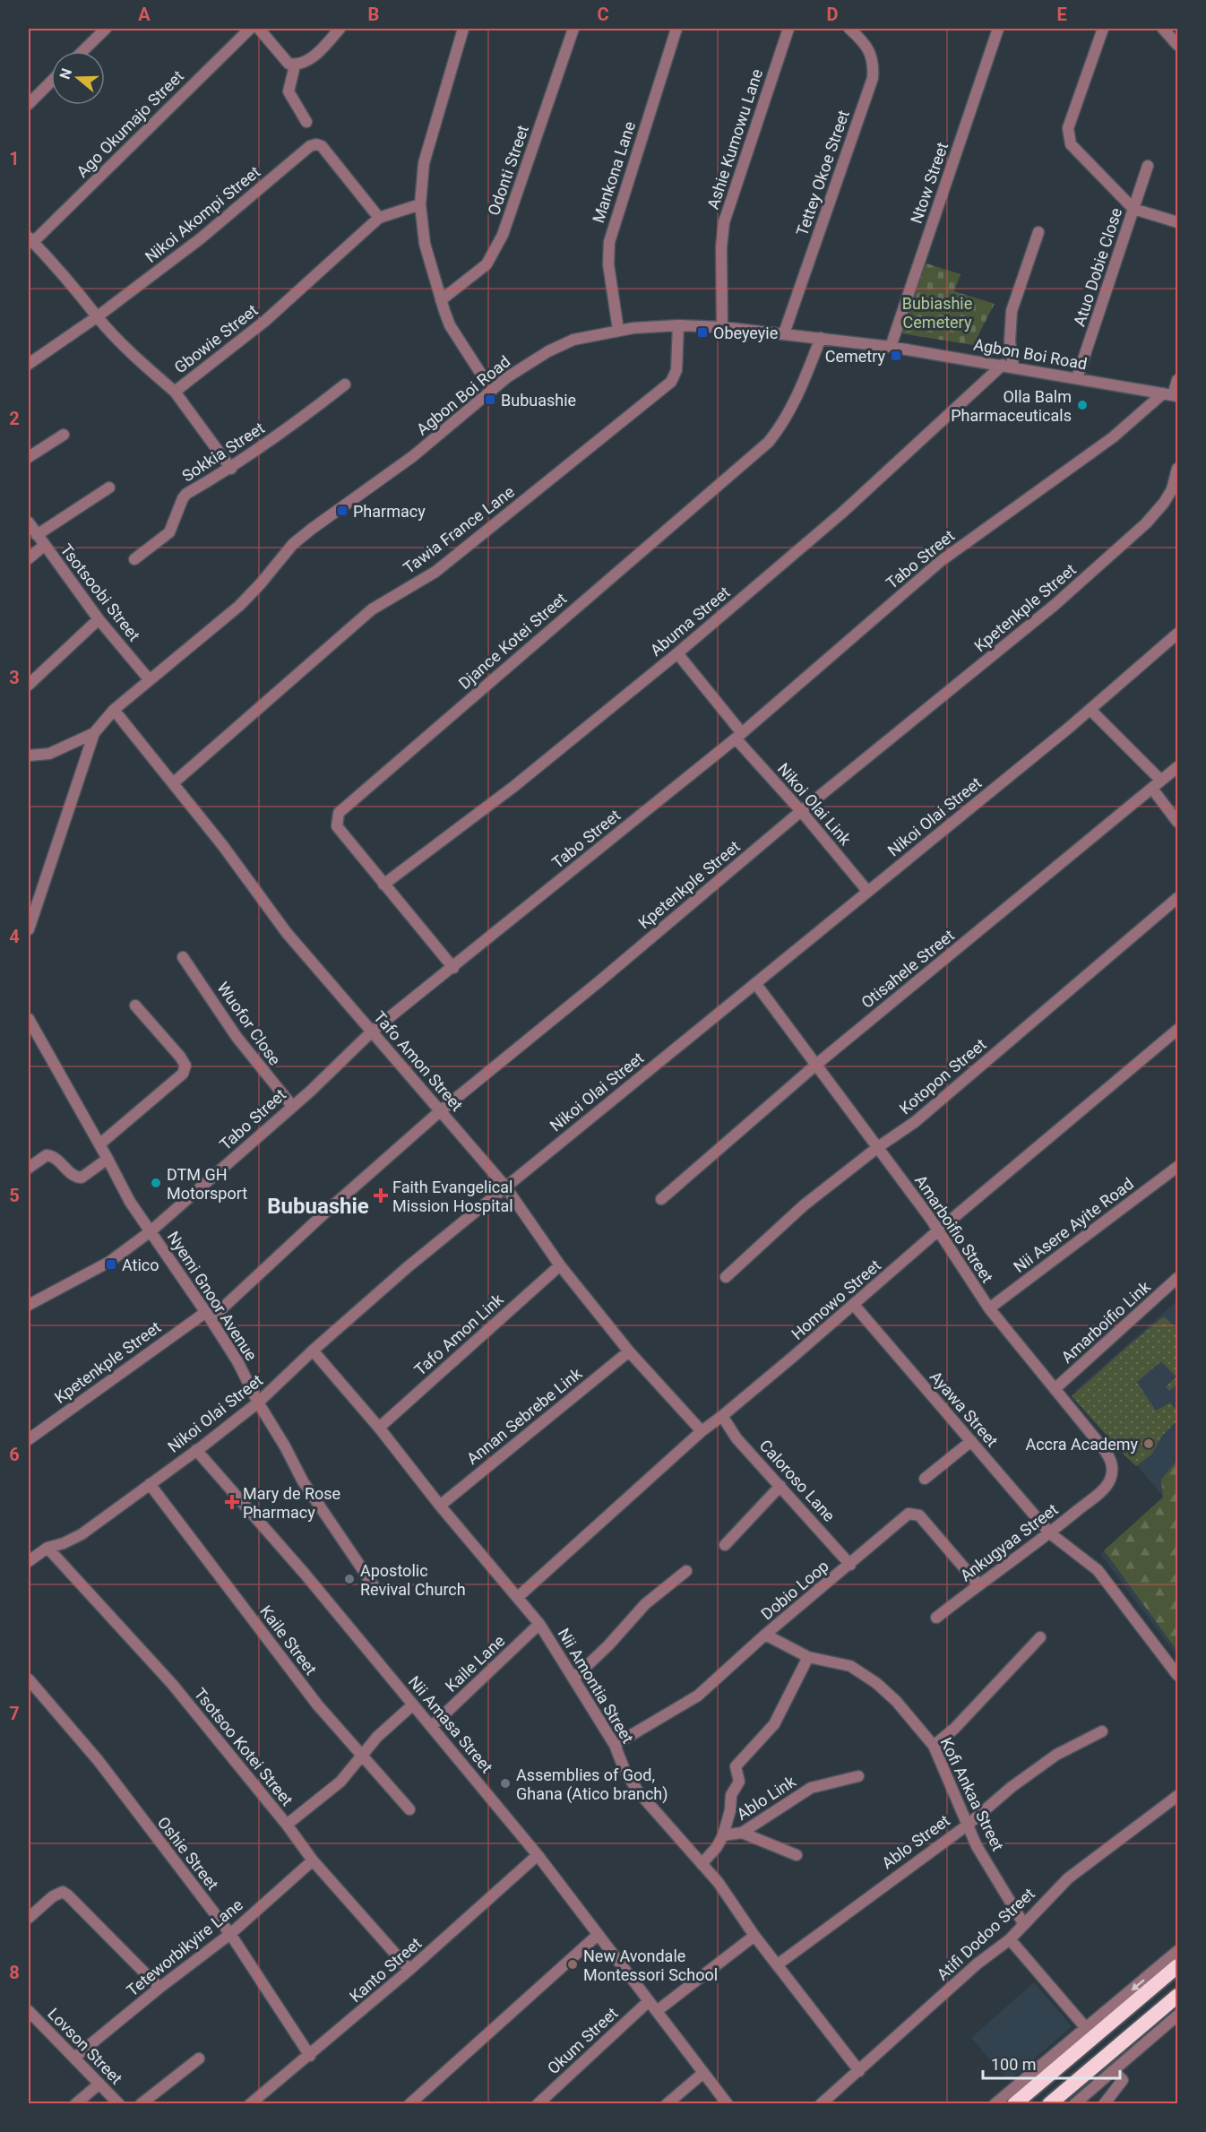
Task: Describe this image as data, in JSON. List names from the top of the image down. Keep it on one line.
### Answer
{"streets":{"street":["Ago Okumajo Street","Ashie Kumowu Lane","Odonti Street","Mankona Lane","Tettey Okoe Street","Ntow Street","Nikoi Akompi Street","Atuo Dobie Close","Gbowie Street","Agbon Boi Road","Sokkia Street","Tawia France Lane","Tabo Street","Tsotsoobi Street","Kpetenkple Street","Abuma Street","Djance Kotei Street","Nikoi Olai Link","Nikoi Olai Street","Otisahele Street","Wuofor Close","Tafo Amon Street","Kotopon Street","Nii Asere Ayite Road","Amarboifio Street","Nyemi Gnoor Avenue","Homowo Street","Amarboifio Link","Tafo Amon Link","Ayawa Street","Annan Sebrebe Link","Caloroso Lane","Ankugyaa Street","Dobio Loop","Kaile Street","Kaile Lane","Nii Amontia Street","Nii Amasa Street","Tsotsoo Kotei Street","Kofi Ankaa Street","Ablo Link","Ablo Street","Oshie Street","Atifi Dodoo Street","Teteworbikyire Lane","Kanto Street","Okum Street","Lovson Street"]},"crossings":[["Ago Okumajo Street","Gbowie Street"],["Ashie Kumowu Lane","Agbon Boi Road"],["Mankona Lane","Agbon Boi Road"],["Tettey Okoe Street","Agbon Boi Road"],["Ntow Street","Agbon Boi Road"],["Nikoi Akompi Street","Gbowie Street"],["Atuo Dobie Close","Agbon Boi Road"],["Agbon Boi Road","Tawia France Lane"],["Agbon Boi Road","Tabo Street"],["Agbon Boi Road","Tsotsoobi Street"],["Agbon Boi Road","Abuma Street"],["Agbon Boi Road","Djance Kotei Street"],["Agbon Boi Road","Tafo Amon Street"],["Tawia France Lane","Tafo Amon Street"],["Tabo Street","Djance Kotei Street"],["Tabo Street","Nikoi Olai Link"],["Tabo Street","Wuofor Close"],["Tabo Street","Tafo Amon Street"],["Tabo Street","Nyemi Gnoor Avenue"],["Kpetenkple Street","Nikoi Olai Link"],["Kpetenkple Street","Tafo Amon Street"],["Kpetenkple Street","Nyemi Gnoor Avenue"],["Abuma Street","Djance Kotei Street"],["Abuma Street","Nikoi Olai Link"],["Nikoi Olai Link","Nikoi Olai Street"],["Nikoi Olai Street","Tafo Amon Street"],["Nikoi Olai Street","Amarboifio Street"],["Nikoi Olai Street","Nyemi Gnoor Avenue"],["Nikoi Olai Street","Kaile Street"],["Nikoi Olai Street","Nii Amontia Street"],["Nikoi Olai Street","Nii Amasa Street"],["Nikoi Olai Street","Tsotsoo Kotei Street"],["Otisahele Street","Amarboifio Street"],["Tafo Amon Street","Homowo Street"],["Tafo Amon Street","Tafo Amon Link"],["Tafo Amon Street","Annan Sebrebe Link"],["Kotopon Street","Amarboifio Street"],["Nii Asere Ayite Road","Amarboifio Street"],["Amarboifio Street","Homowo Street"],["Amarboifio Street","Amarboifio Link"],["Amarboifio Street","Ankugyaa Street"],["Homowo Street","Ayawa Street"],["Homowo Street","Caloroso Lane"],["Homowo Street","Nii Amontia Street"],["Tafo Amon Link","Nii Amontia Street"],["Ayawa Street","Ankugyaa Street"],["Annan Sebrebe Link","Nii Amontia Street"],["Caloroso Lane","Dobio Loop"],["Ankugyaa Street","Dobio Loop"],["Dobio Loop","Nii Amontia Street"],["Dobio Loop","Kofi Ankaa Street"],["Kaile Lane","Nii Amontia Street"],["Kaile Lane","Nii Amasa Street"],["Nii Amontia Street","Ablo Street"],["Nii Amontia Street","Atifi Dodoo Street"],["Nii Amasa Street","Kanto Street"],["Nii Amasa Street","Okum Street"],["Tsotsoo Kotei Street","Teteworbikyire Lane"],["Tsotsoo Kotei Street","Kanto Street"],["Kofi Ankaa Street","Ablo Street"],["Kofi Ankaa Street","Atifi Dodoo Street"],["Oshie Street","Teteworbikyire Lane"],["Oshie Street","Kanto Street"],["Teteworbikyire Lane","Lovson Street"]],"districts":["Bubuashie"],"parks":["Bubiashie Cemetery"],"places":{"transit":["Obeyeyie","Cemetry","Bubuashie","Pharmacy","Atico"],"other":["Olla Balm Pharmaceuticals","DTM GH Motorsport","Accra Academy","Apostolic Revival Church","Assemblies of God, Ghana (Atico branch)","New Avondale Montessori School"],"health":["Faith Evangelical Mission Hospital","Mary de Rose Pharmacy"]},"scale_bar":"100 m","north":"left","grid":{"columns":["A","B","C","D","E"],"rows":["1","2","3","4","5","6","7","8"]}}
